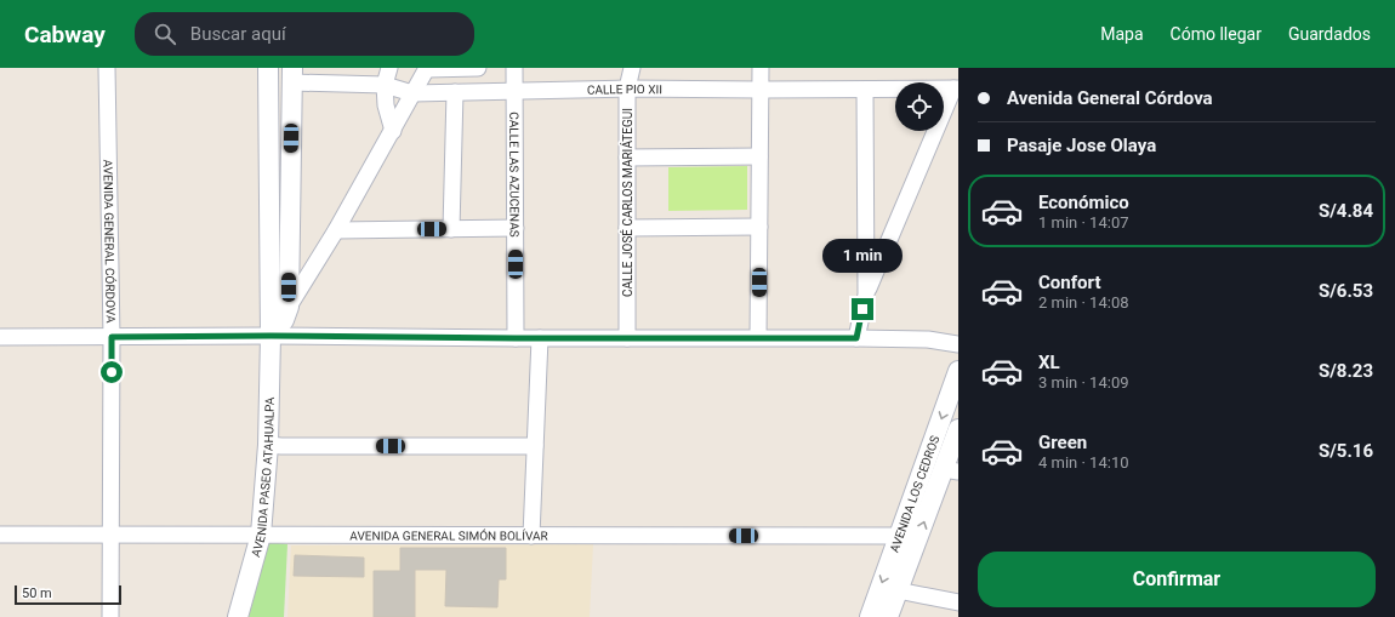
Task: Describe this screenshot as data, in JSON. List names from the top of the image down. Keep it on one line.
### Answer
{"streets":{"street":["CALLE PIO XII","CALLE LAS AZUCENAS","CALLE JOSÉ CARLOS MARIÁTEGUI","AVENIDA GENERAL CÓRDOVA","AVENIDA PASEO ATAHUALPA","AVENIDA LOS CEDROS","AVENIDA GENERAL SIMÓN BOLÍVAR"]},"crossings":[["CALLE PIO XII","CALLE LAS AZUCENAS"],["CALLE PIO XII","CALLE JOSÉ CARLOS MARIÁTEGUI"],["AVENIDA GENERAL CÓRDOVA","AVENIDA GENERAL SIMÓN BOLÍVAR"],["AVENIDA PASEO ATAHUALPA","AVENIDA GENERAL SIMÓN BOLÍVAR"],["AVENIDA LOS CEDROS","AVENIDA GENERAL SIMÓN BOLÍVAR"]],"scale_bar":"50 m","page":{"header":"Cabway","search":"Buscar aquí","nav":["Mapa","Cómo llegar","Guardados"],"banner":["Avenida General Córdova","Pasaje Jose Olaya"],"list":[{"name":"Económico","note":"1 min · 14:07","value":"S/4.84"},{"name":"Confort","note":"2 min · 14:08","value":"S/6.53"},{"name":"XL","note":"3 min · 14:09","value":"S/8.23"},{"name":"Green","note":"4 min · 14:10","value":"S/5.16"}],"bubble":"1 min","buttons":"Confirmar","scale":"50 m"}}
